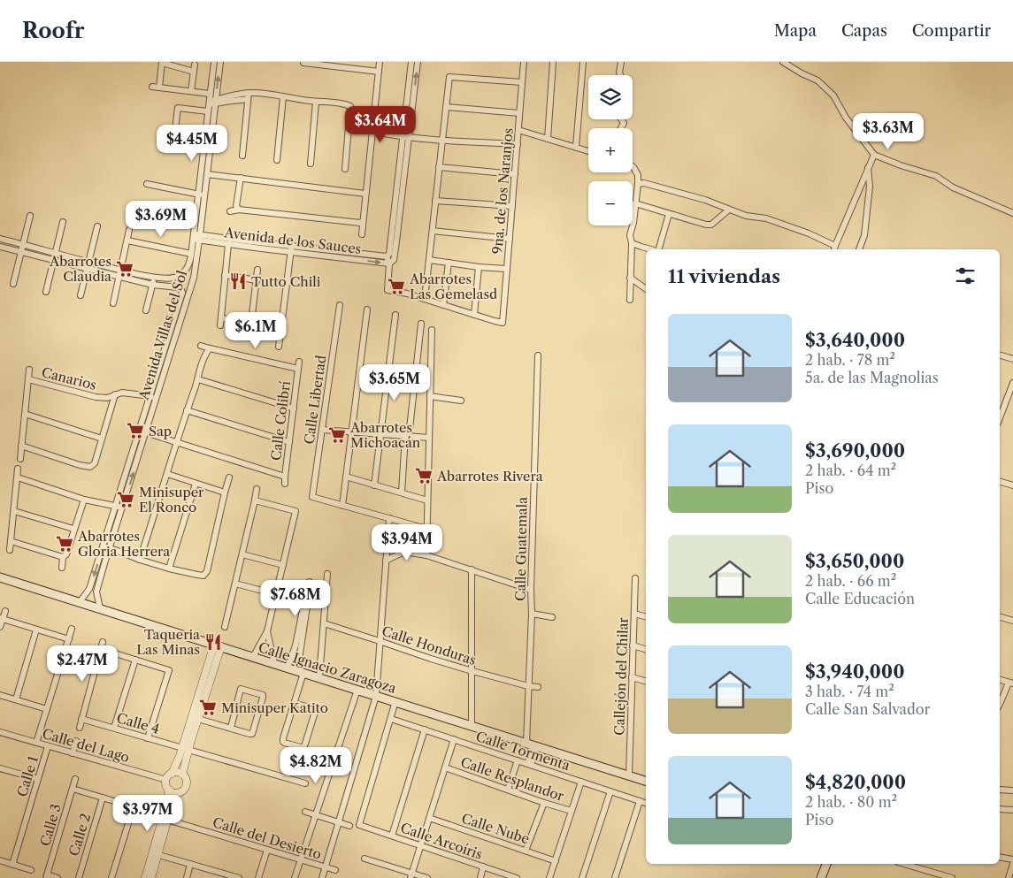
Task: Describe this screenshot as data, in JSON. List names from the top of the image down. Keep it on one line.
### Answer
{"streets":{"main road":["Calle Ignacio Zaragoza"],"street":["9na. de los Naranjos","Avenida de los Sauces","Avenida Villas del Sol","Canarios","Calle Libertad","Calle Colibrí","Calle Guatemala","Calle Honduras","Callejón del Chilar","Calle 4","Calle del Lago","Calle Tormenta","Calle 1","Calle Resplandor","Calle 3","Calle Nube","Calle 2","Calle del Desierto","Calle Arcoíris"]},"crossings":[["Avenida de los Sauces","Avenida Villas del Sol"],["Avenida Villas del Sol","Canarios"],["Avenida Villas del Sol","Calle Ignacio Zaragoza"],["Calle Guatemala","Calle Honduras"],["Calle Guatemala","Calle Ignacio Zaragoza"],["Calle Guatemala","Calle Tormenta"],["Calle Ignacio Zaragoza","Callejón del Chilar"],["Calle del Lago","Calle 1"],["Calle Tormenta","Calle Arcoíris"]],"places":{"supermarket":["Abarrotes Claudia","Abarrotes Las Gemelasd","Sap","Abarrotes Michoacán","Abarrotes Rivera","Minisuper El Ronco","Abarrotes Gloria Herrera","Minisuper Katito"],"restaurant":["Tutto Chili","Taqueria Las Minas"]},"page":{"header":"Roofr","nav":["Mapa","Capas","Compartir"],"map_buttons":["+","−"],"price":["$3.64M","$3.63M","$4.45M","$3.69M","$6.1M","$3.65M","$3.94M","$7.68M","$2.47M","$4.82M","$3.97M"],"heading":"11 viviendas","list":[{"name":"$3,640,000","note":"2 hab. · 78 m² · 5a. de las Magnolias"},{"name":"$3,690,000","note":"2 hab. · 64 m² · Piso"},{"name":"$3,650,000","note":"2 hab. · 66 m² · Calle Educación"},{"name":"$3,940,000","note":"3 hab. · 74 m² · Calle San Salvador"},{"name":"$4,820,000","note":"2 hab. · 80 m² · Piso"}]}}
